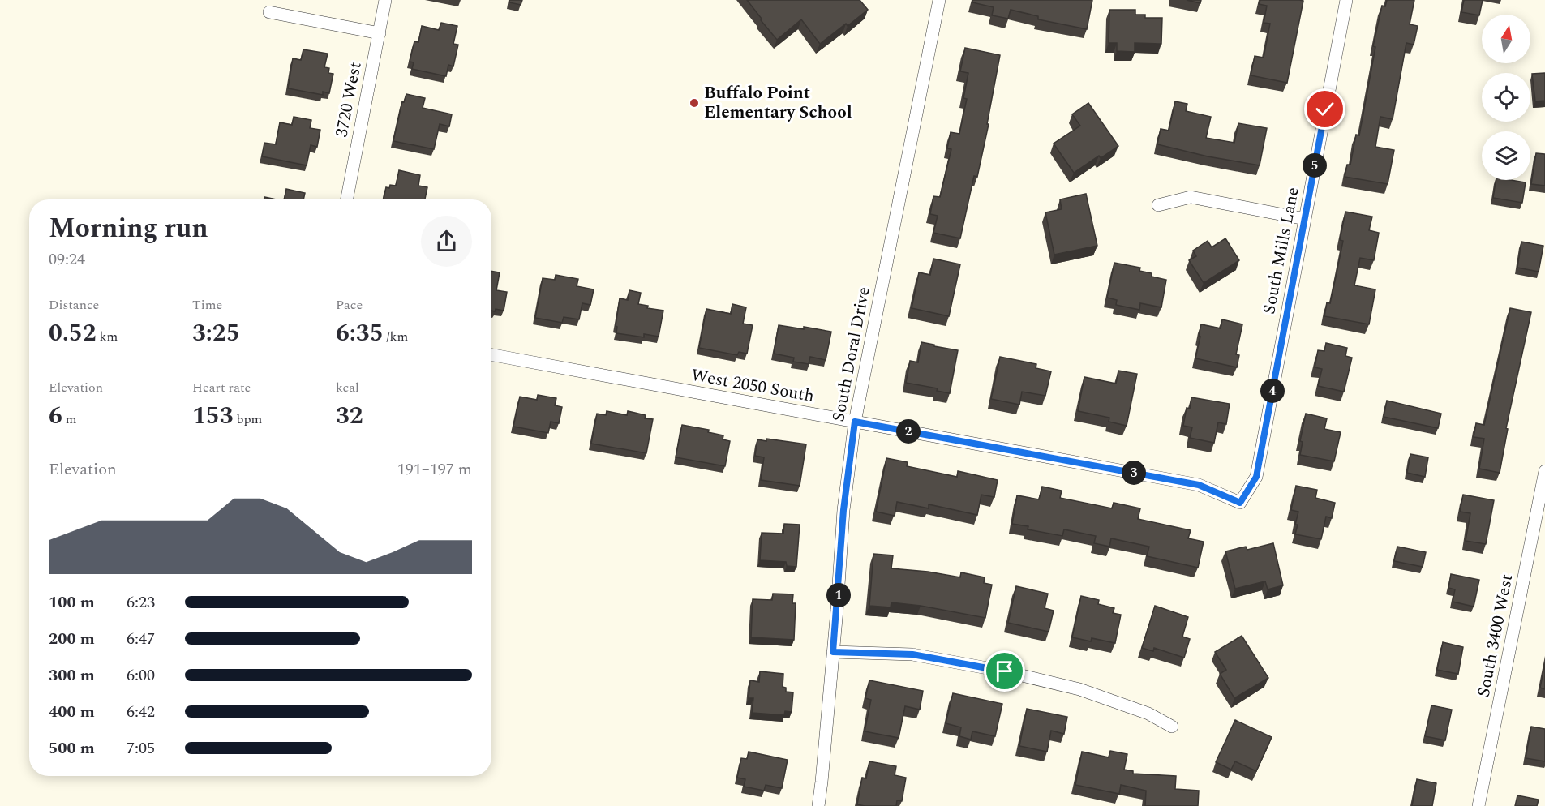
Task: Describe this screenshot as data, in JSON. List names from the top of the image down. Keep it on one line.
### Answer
{"streets":{"street":["3720 West","South Mills Lane","South Doral Drive","West 2050 South","South 3400 West"]},"crossings":[["South Mills Lane","West 2050 South"],["South Doral Drive","West 2050 South"]],"places":["Buffalo Point Elementary School"],"north":"top","page":{"pins":["5","4","2","3","1"],"heading":["Morning run","09:24"],"stats":[["Distance","0.52 km"],["Time","3:25"],["Pace","6:35 /km"],["Elevation","6 m"],["Heart rate","153 bpm"],["kcal","32"]],"chart":["Elevation","191–197 m"],"list":[{"name":"100 m","note":"6:23"},{"name":"200 m","note":"6:47"},{"name":"300 m","note":"6:00"},{"name":"400 m","note":"6:42"},{"name":"500 m","note":"7:05"}]}}
